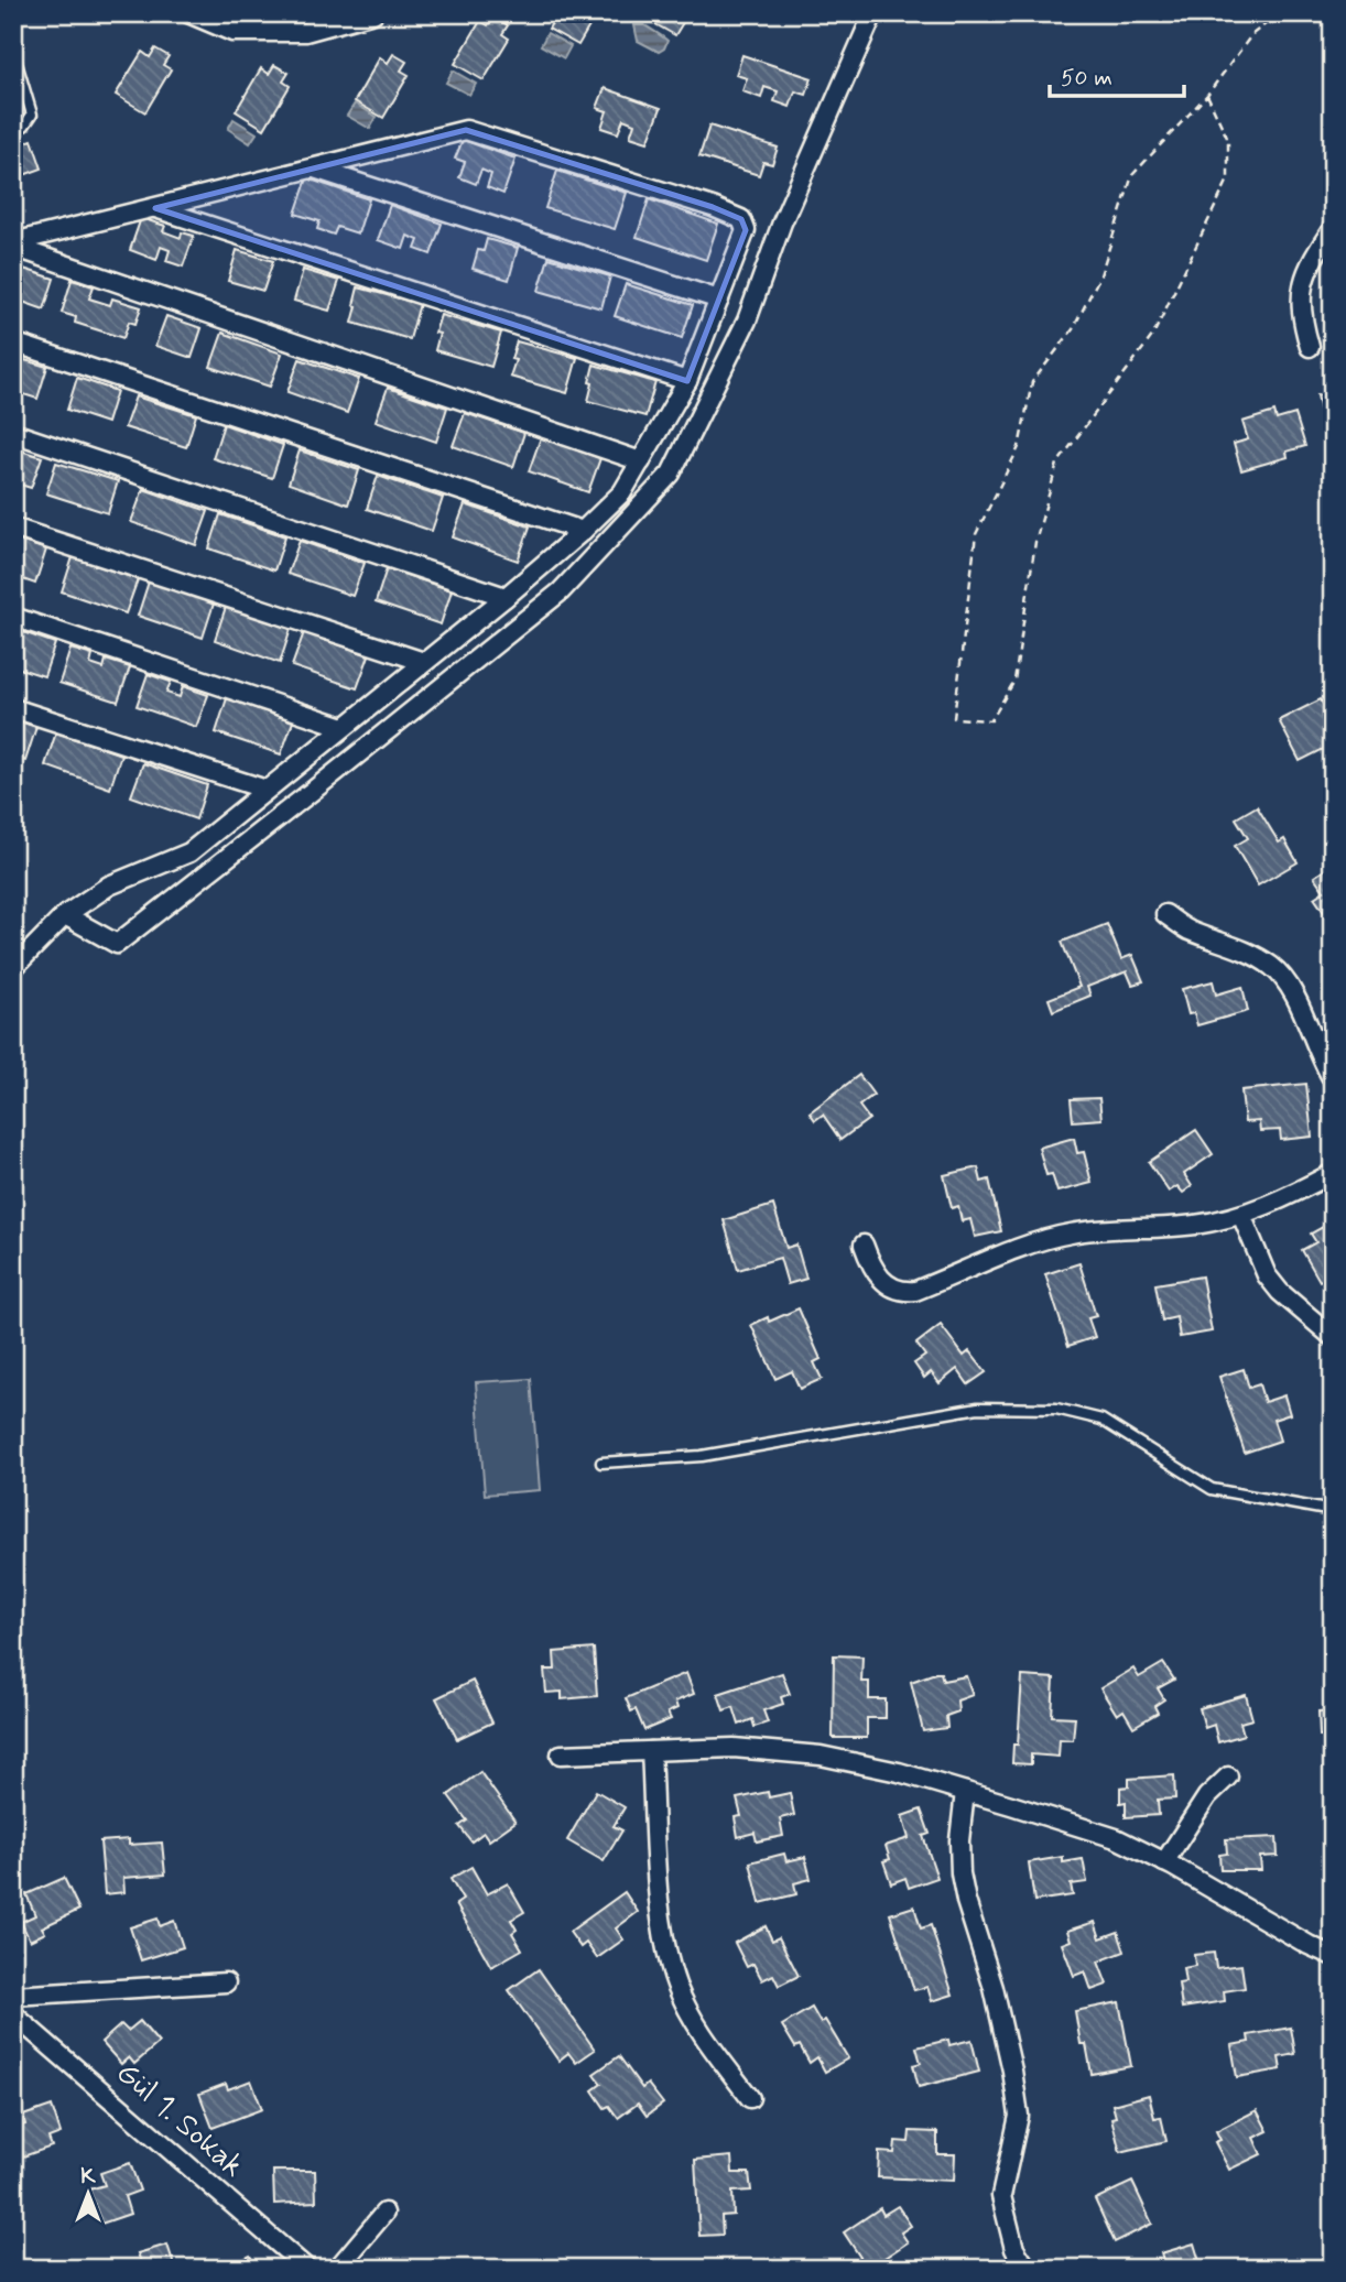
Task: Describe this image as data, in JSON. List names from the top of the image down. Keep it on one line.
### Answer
{"streets":{"street":["Gül 1. Sokak"]},"scale_bar":"50 m","north":"top"}
